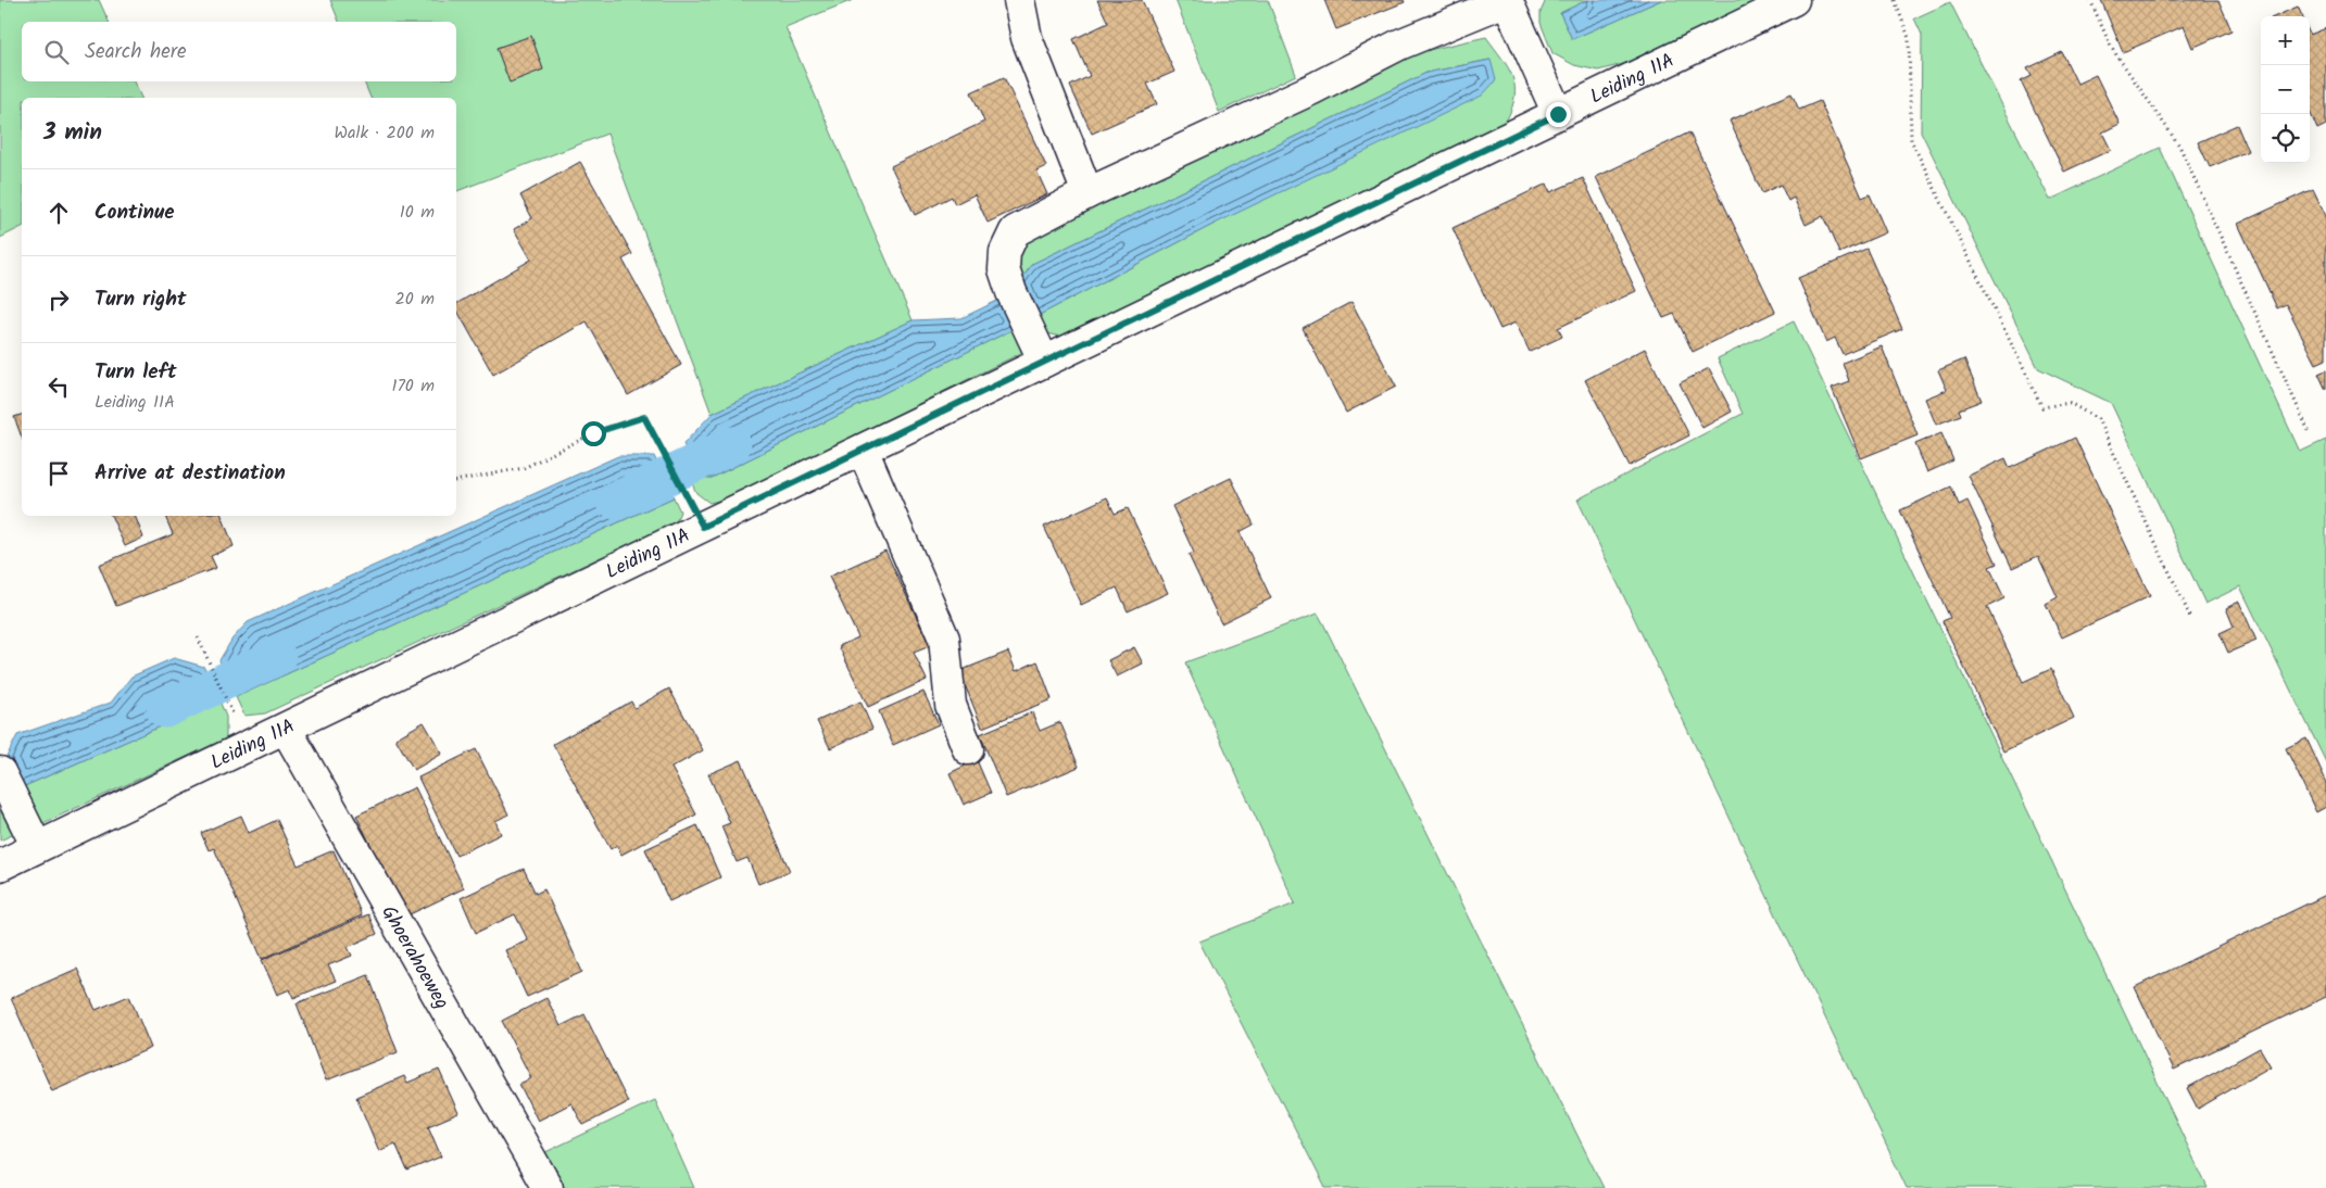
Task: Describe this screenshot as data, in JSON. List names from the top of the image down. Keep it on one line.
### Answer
{"streets":{"street":["Leiding 11A","Ghoerahoeweg"]},"crossings":[["Leiding 11A","Ghoerahoeweg"]],"page":{"map_buttons":["+","−"],"search":"Search here","heading":["3 min","Walk · 200 m"],"list":[["Continue","10 m"],["Turn right","20 m"],["Turn left","Leiding 11A","170 m"],"Arrive at destination"]}}
